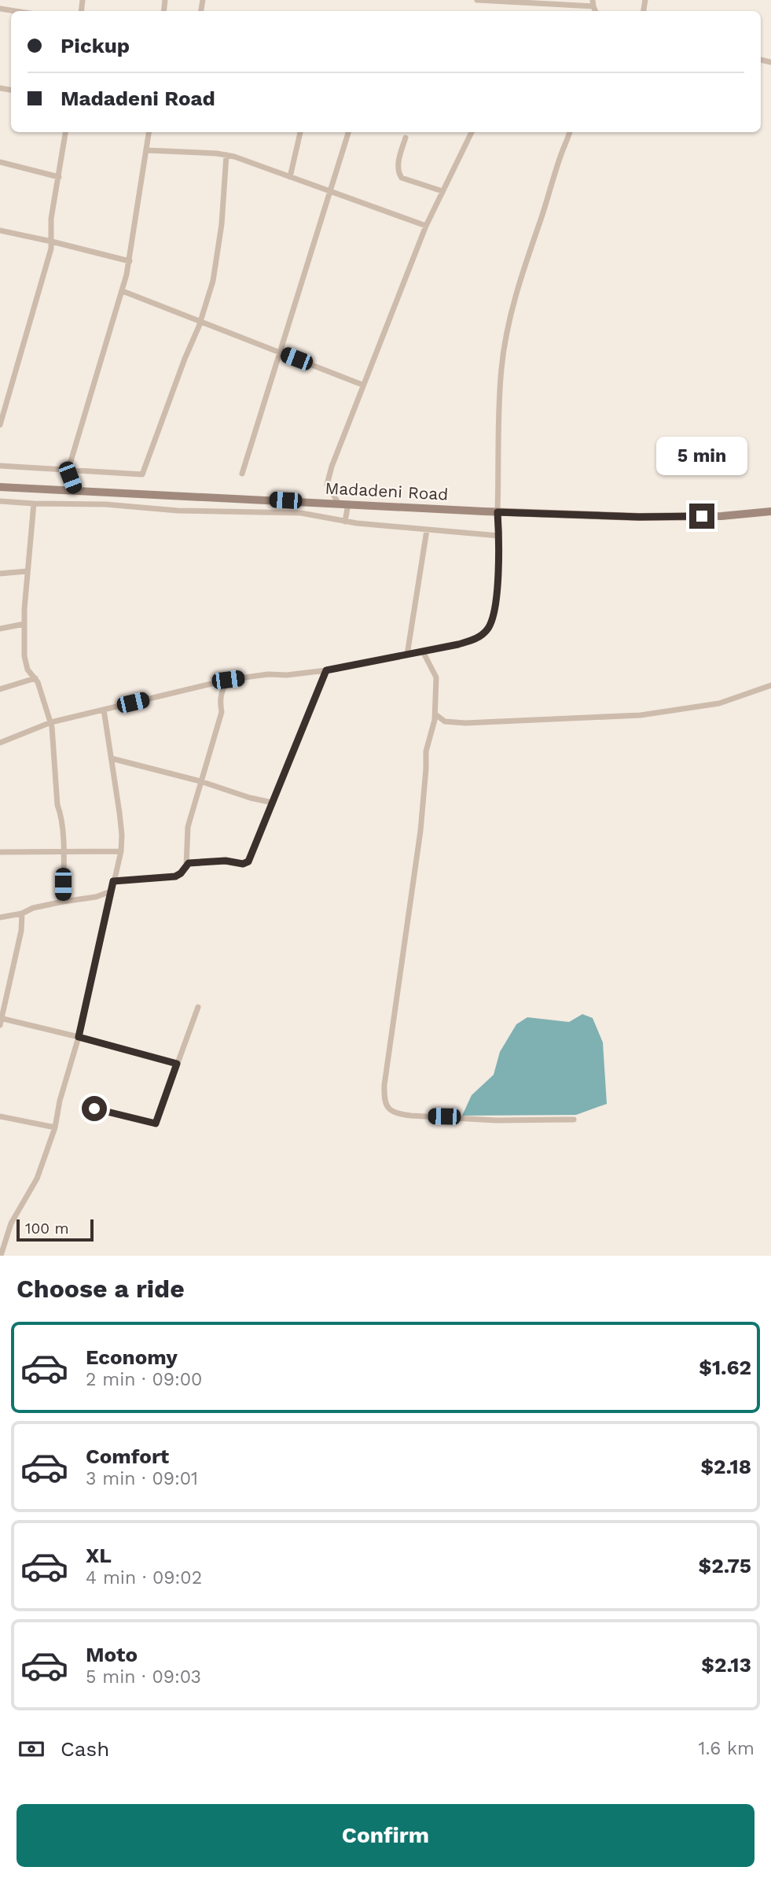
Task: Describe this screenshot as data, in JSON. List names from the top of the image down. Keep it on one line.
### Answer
{"streets":{"street":["Madadeni Road"]},"scale_bar":"100 m","page":{"banner":["Pickup","Madadeni Road"],"bubble":"5 min","scale":"100 m","heading":"Choose a ride","list":[{"name":"Economy","note":"2 min · 09:00","value":"$1.62"},{"name":"Comfort","note":"3 min · 09:01","value":"$2.18"},{"name":"XL","note":"4 min · 09:02","value":"$2.75"},{"name":"Moto","note":"5 min · 09:03","value":"$2.13"}],"pay":["Cash","1.6 km"],"buttons":"Confirm"}}
